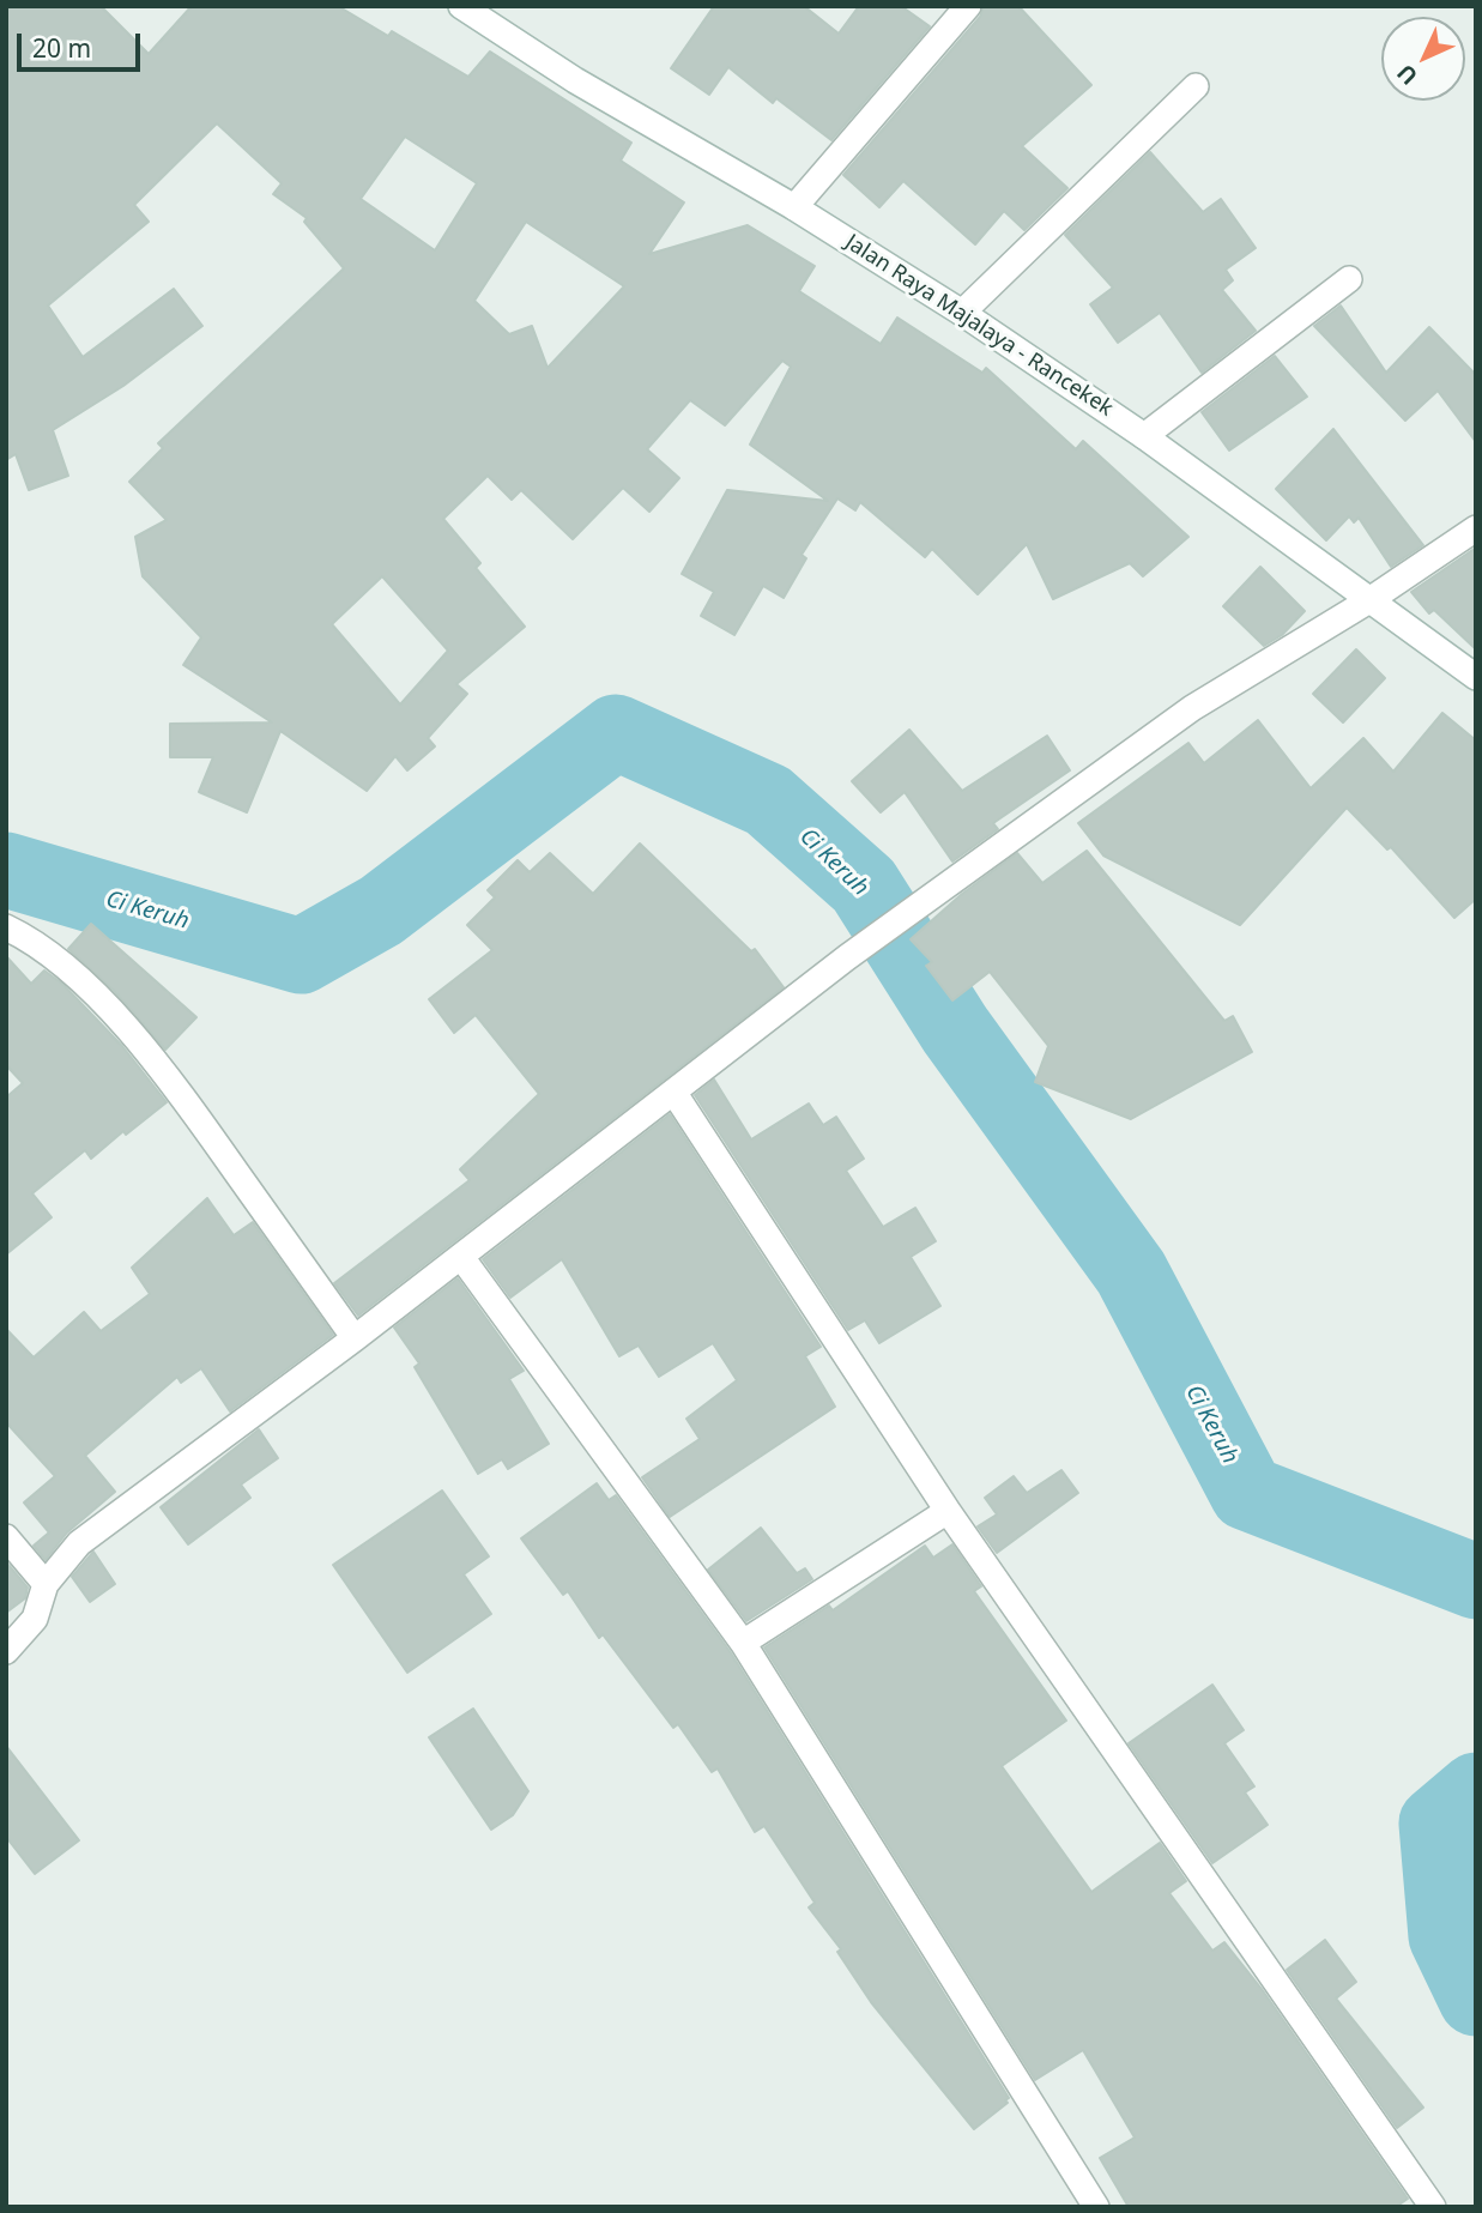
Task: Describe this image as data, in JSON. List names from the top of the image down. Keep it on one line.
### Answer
{"streets":{"street":["Jalan Raya Majalaya - Rancekek"]},"water":["Ci Keruh"],"scale_bar":"20 m","north":"bottom left"}
